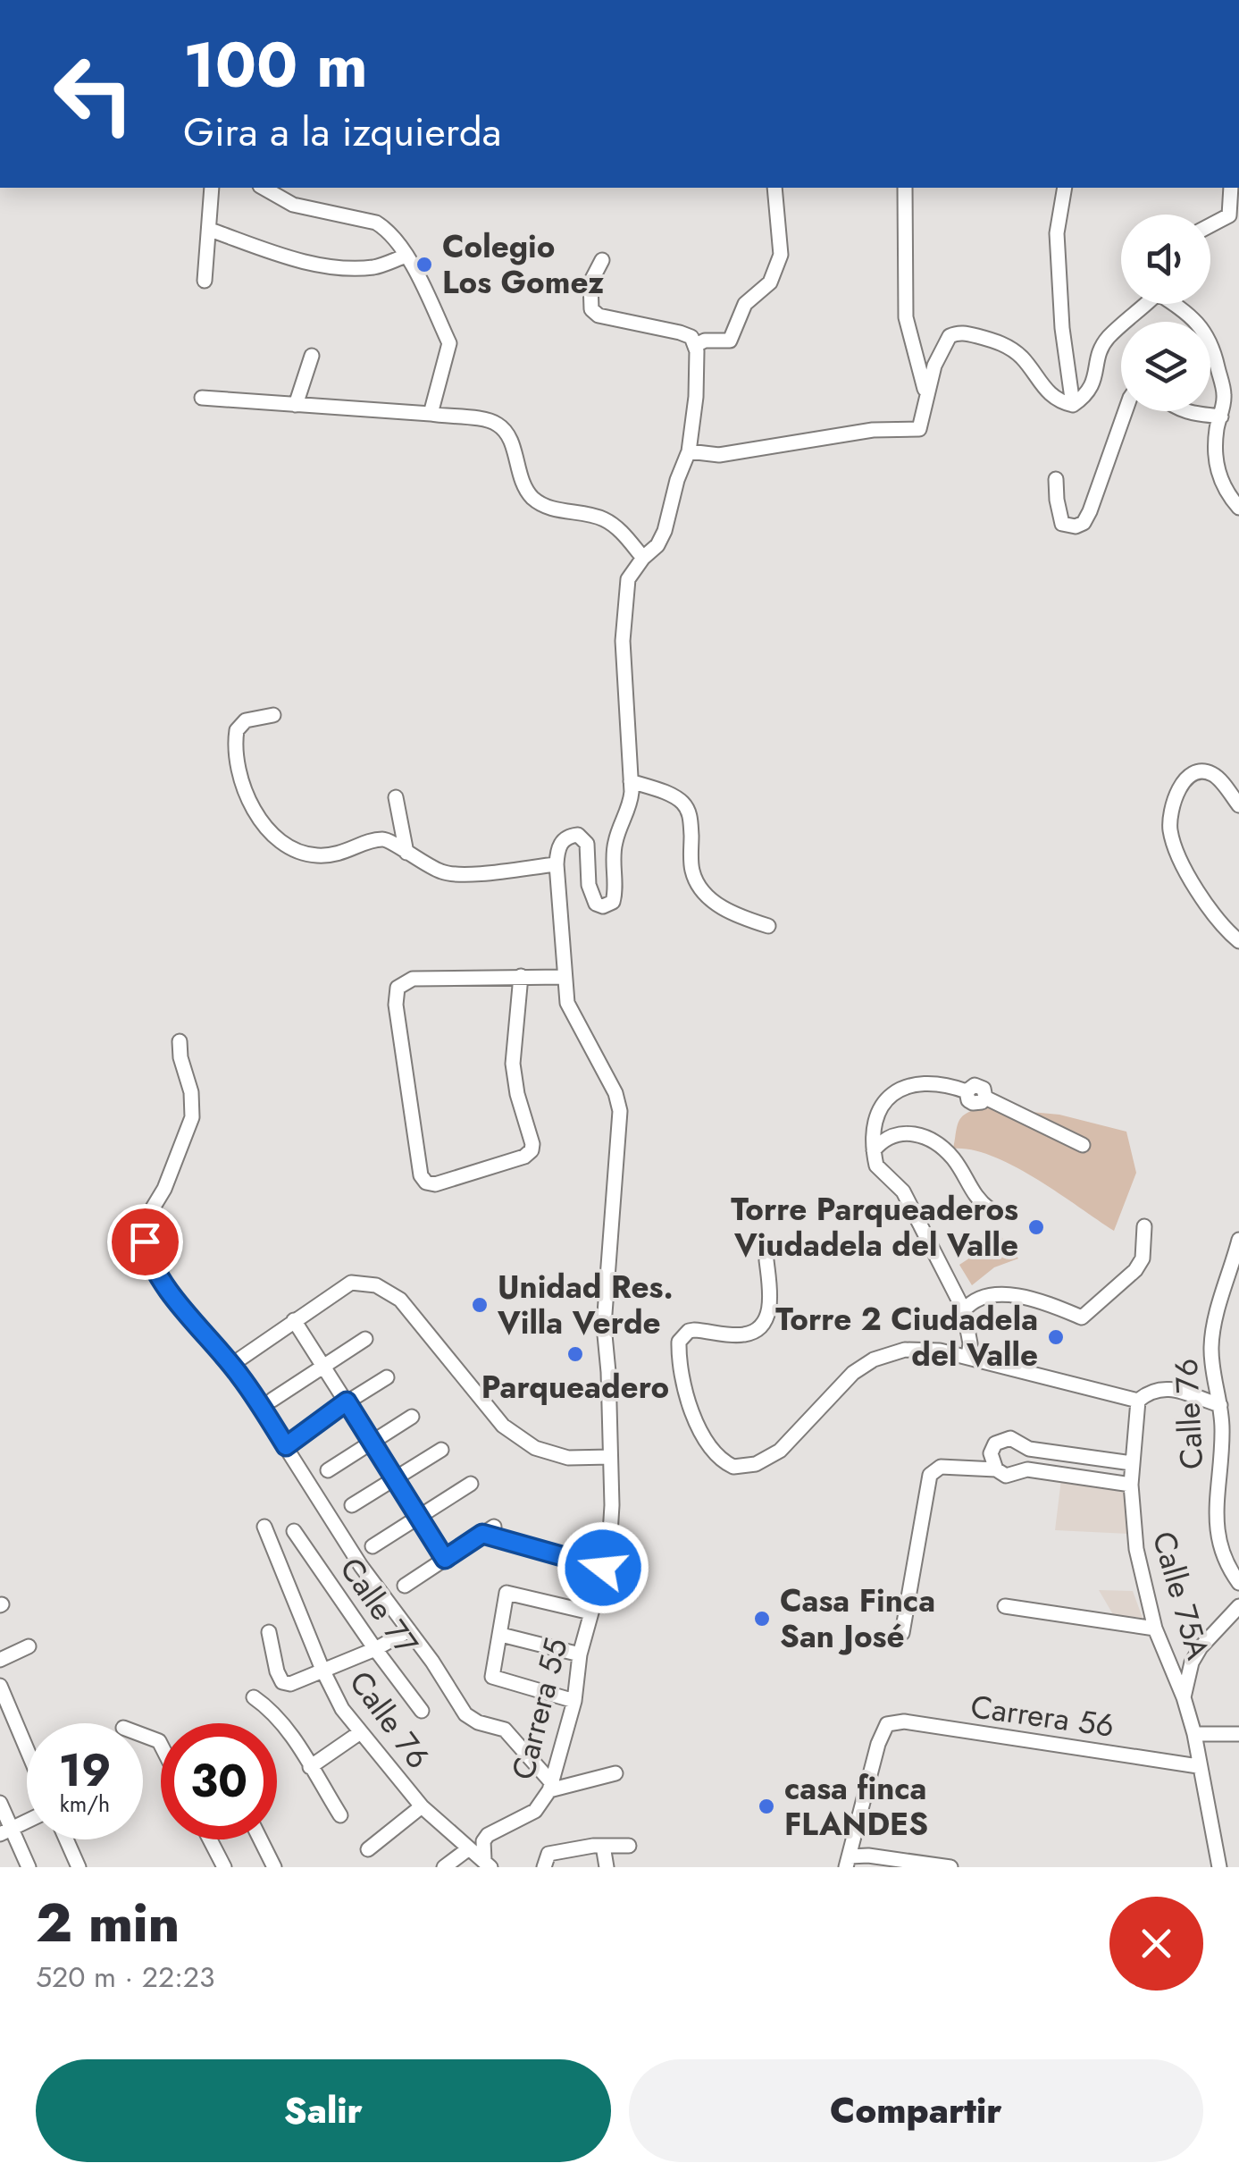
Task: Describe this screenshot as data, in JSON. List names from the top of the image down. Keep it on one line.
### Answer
{"streets":{"street":["Calle 76","Calle 75A","Calle 77","Carrera 55","Carrera 56"]},"crossings":[["Calle 76","Carrera 55"]],"places":["Colegio Los Gomez","Torre Parqueaderos Viudadela del Valle","Unidad Res. Villa Verde","Torre 2 Ciudadela del Valle","Parqueadero","Casa Finca San José","casa finca FLANDES"],"page":{"turn":["100 m","Gira a la izquierda"],"speed":"19 km/h","limit":"30","heading":["2 min","520 m · 22:23"],"buttons":["Salir","Compartir"]}}
